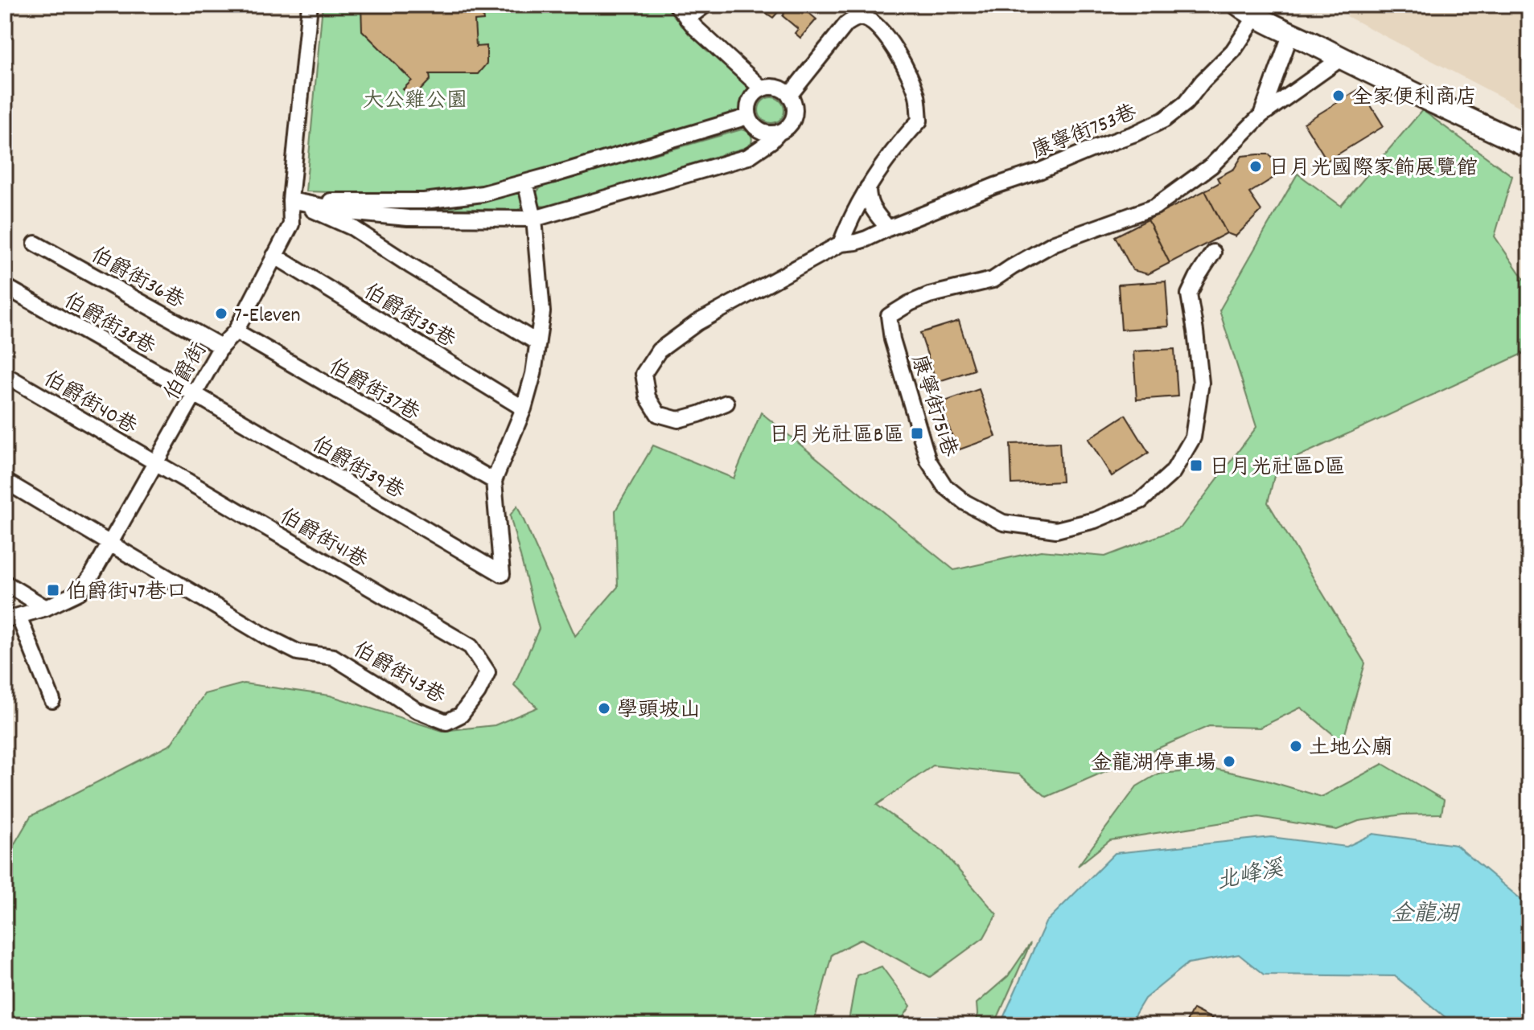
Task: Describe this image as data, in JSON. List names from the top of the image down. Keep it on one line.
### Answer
{"streets":{"street":["康寧街753巷","伯爵街36巷","伯爵街35巷","伯爵街38巷","伯爵街","伯爵街37巷","伯爵街40巷","康寧街751巷","伯爵街39巷","伯爵街41巷","伯爵街43巷"]},"crossings":[["伯爵街36巷","伯爵街"],["伯爵街35巷","伯爵街"],["伯爵街38巷","伯爵街"],["伯爵街38巷","伯爵街39巷"],["伯爵街","伯爵街37巷"],["伯爵街","伯爵街40巷"],["伯爵街","伯爵街39巷"],["伯爵街","伯爵街41巷"],["伯爵街","伯爵街43巷"],["伯爵街37巷","伯爵街39巷"],["伯爵街40巷","伯爵街41巷"],["伯爵街41巷","伯爵街43巷"]],"water":["北峰溪","金龍湖"],"parks":["大公雞公園"],"places":{"other":["全家便利商店","日月光國際家飾展覽館","7-Eleven","學頭坡山","土地公廟","金龍湖停車場"],"transit":["日月光社區B區","日月光社區D區","伯爵街47巷口"]}}
